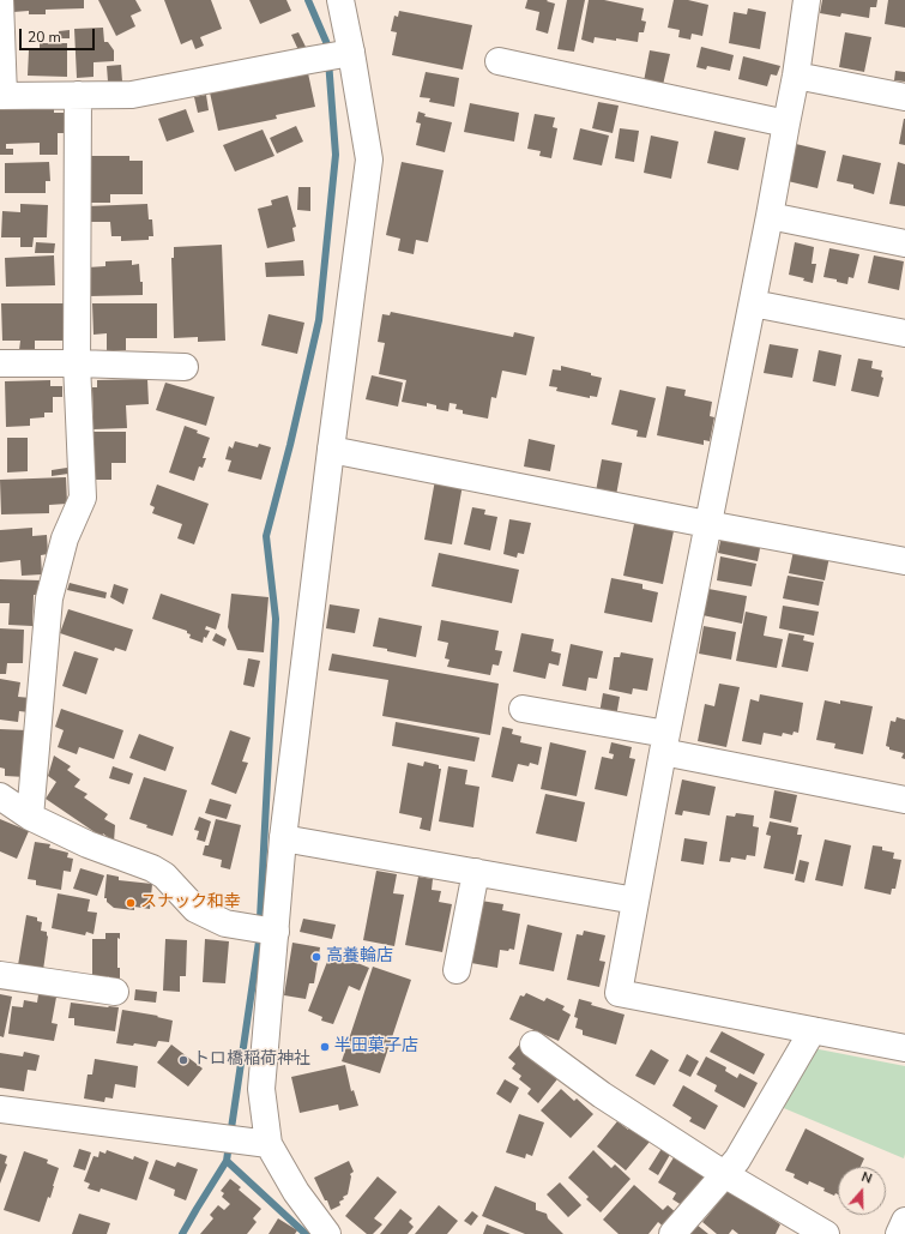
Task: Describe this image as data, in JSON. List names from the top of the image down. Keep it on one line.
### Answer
{"places":["スナック和幸","高養輪店","半田菓子店","トロ橋稲荷神社"],"scale_bar":"20 m","north":"top"}
